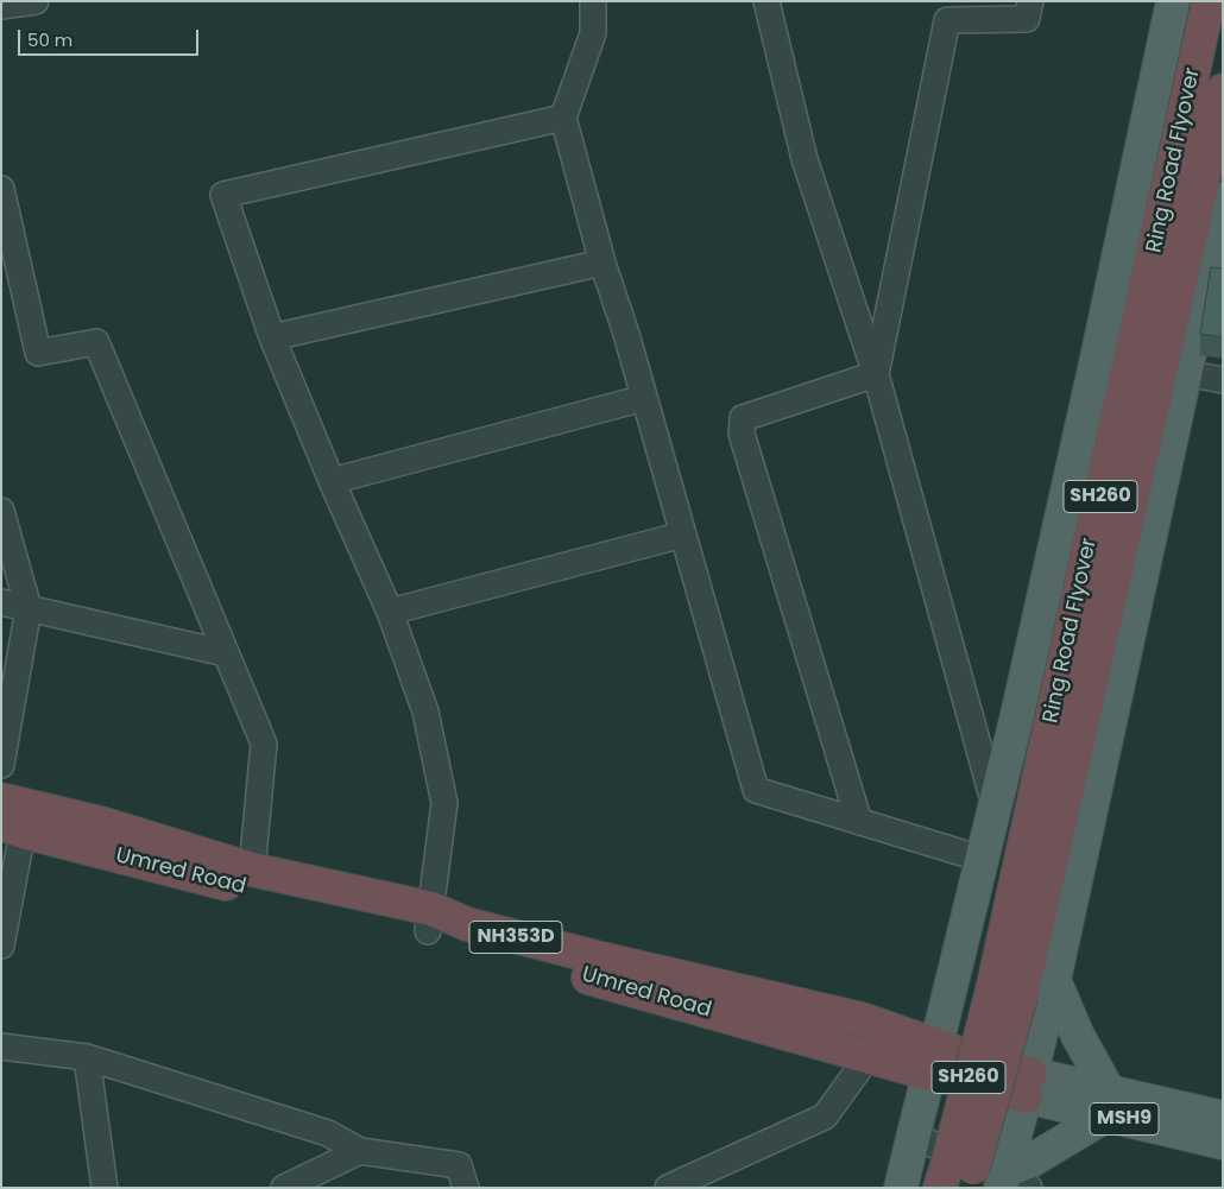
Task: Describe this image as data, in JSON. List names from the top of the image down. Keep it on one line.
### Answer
{"streets":{"highway":["Ring Road Flyover","SH260","Umred Road","NH353D"],"main road":["MSH9"]},"crossings":[["Umred Road","NH353D"]],"scale_bar":"50 m"}
